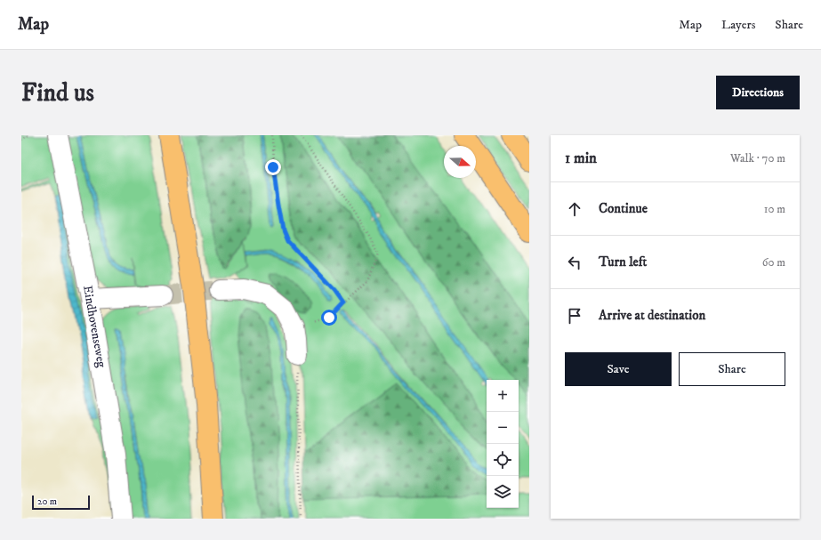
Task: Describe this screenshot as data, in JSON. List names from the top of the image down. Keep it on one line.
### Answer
{"streets":{"street":["Eindhovenseweg"]},"scale_bar":"20 m","north":"right","page":{"header":"Map","nav":["Map","Layers","Share"],"buttons":["Directions",["Save","Share"]],"title":"Find us","heading":["1 min","Walk · 70 m"],"list":[["Continue","10 m"],["Turn left","60 m"],"Arrive at destination"],"map_buttons":["+","−"],"scale":"20 m"}}
